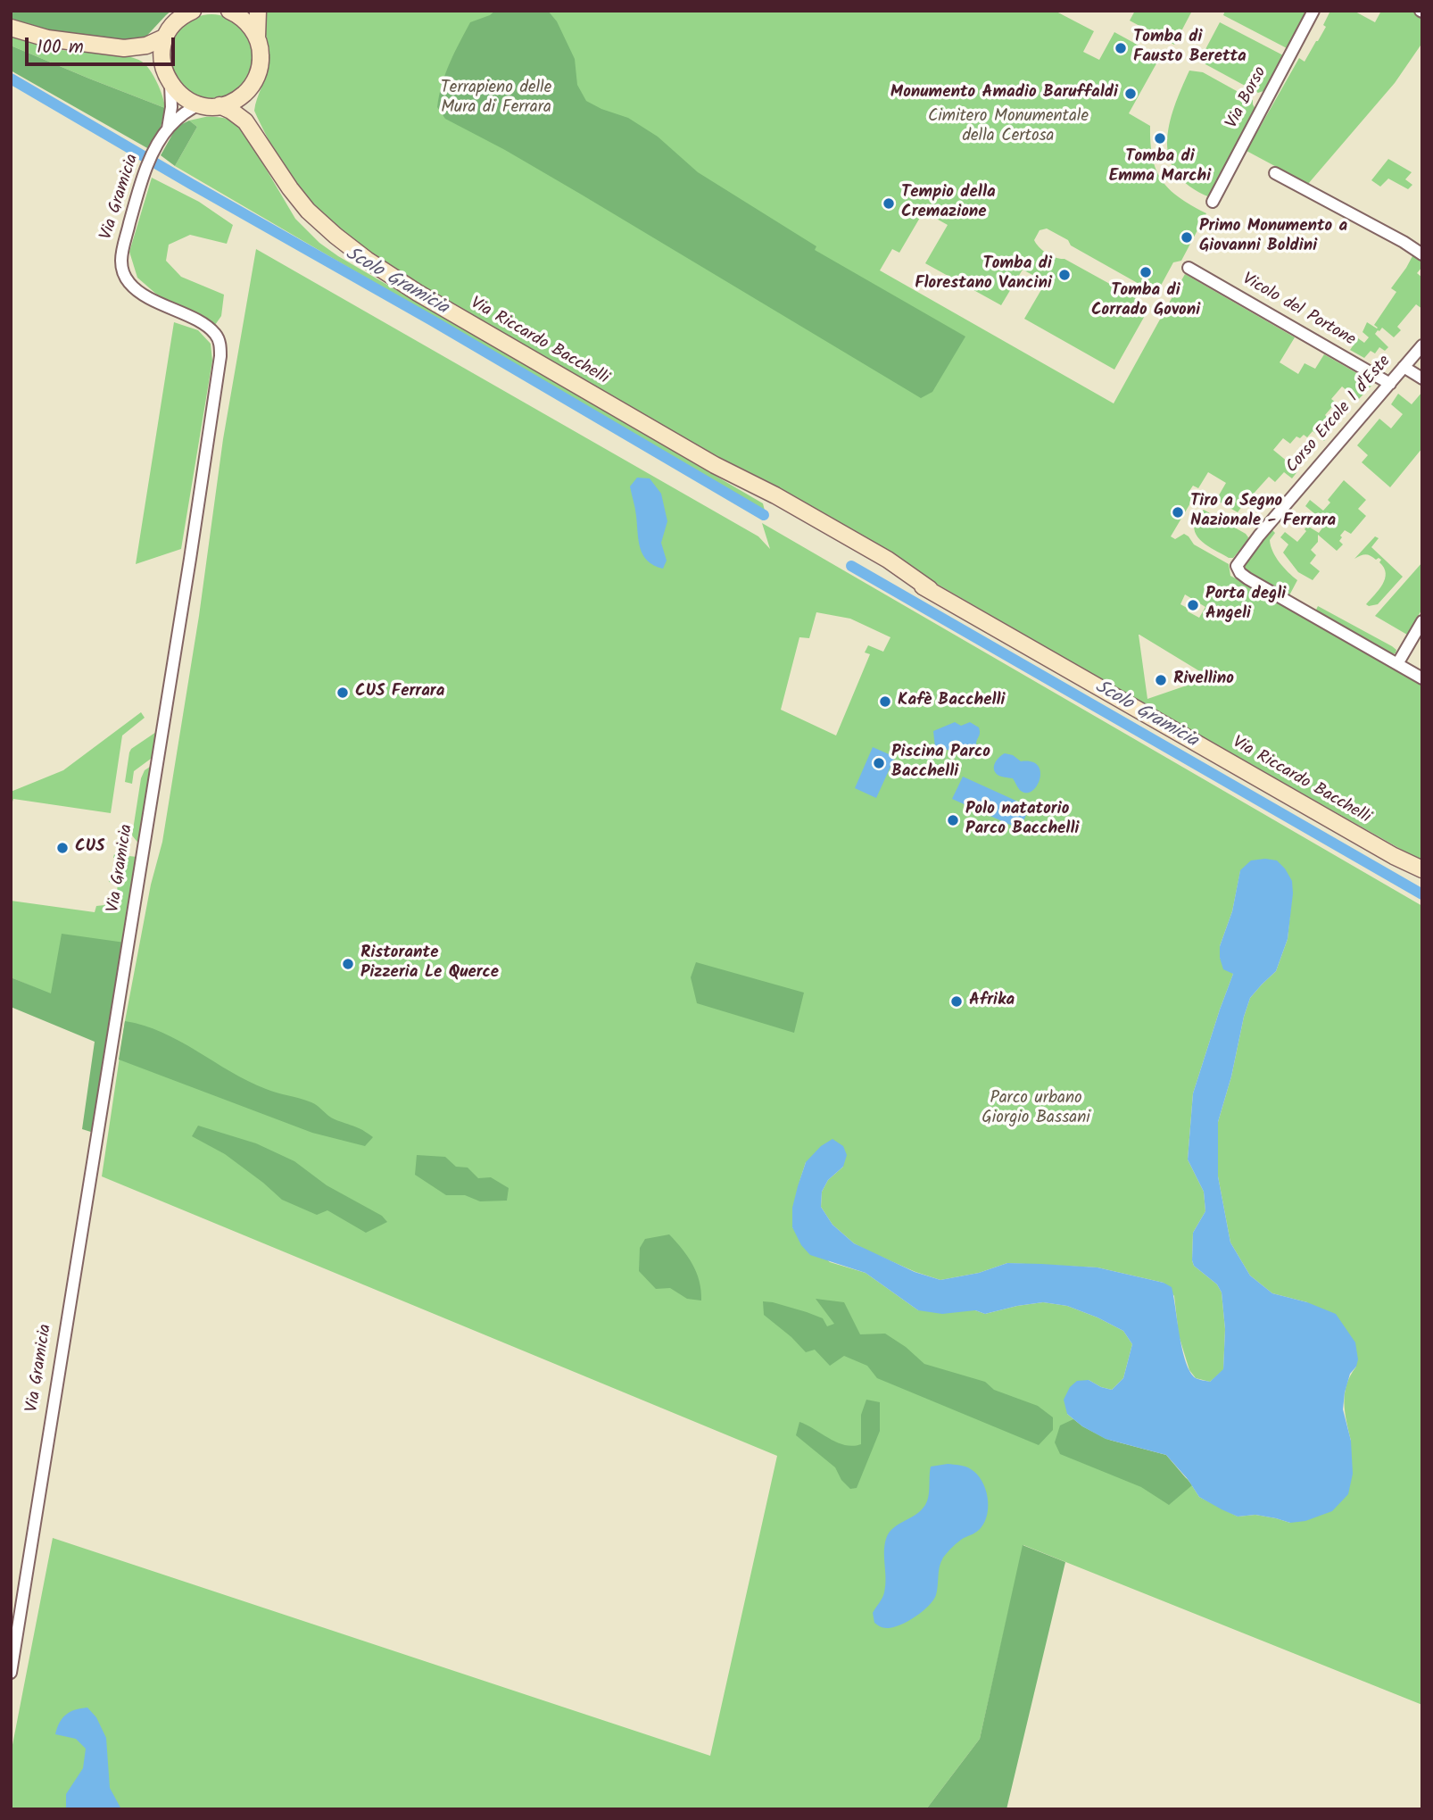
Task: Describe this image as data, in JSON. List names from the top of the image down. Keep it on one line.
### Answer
{"streets":{"main road":["Via Gramicia","Via Riccardo Bacchelli"],"street":["Via Borso","Vicolo del Portone","Corso Ercole I d'Este"]},"crossings":[["Vicolo del Portone","Corso Ercole I d'Este"]],"water":["Scolo Gramicia"],"parks":["Terrapieno delle Mura di Ferrara","Cimitero Monumentale della Certosa","Parco urbano Giorgio Bassani"],"places":["Tomba di Fausto Beretta","Monumento Amadio Baruffaldi","Tomba di Emma Marchi","Tempio della Cremazione","Primo Monumento a Giovanni Boldini","Tomba di Corrado Govoni","Tomba di Florestano Vancini","Tiro a Segno Nazionale - Ferrara","Porta degli Angeli","Rivellino","CUS Ferrara","Kafè Bacchelli","Piscina Parco Bacchelli","Polo natatorio Parco Bacchelli","CUS","Ristorante Pizzeria Le Querce","Afrika"],"scale_bar":"100 m"}
